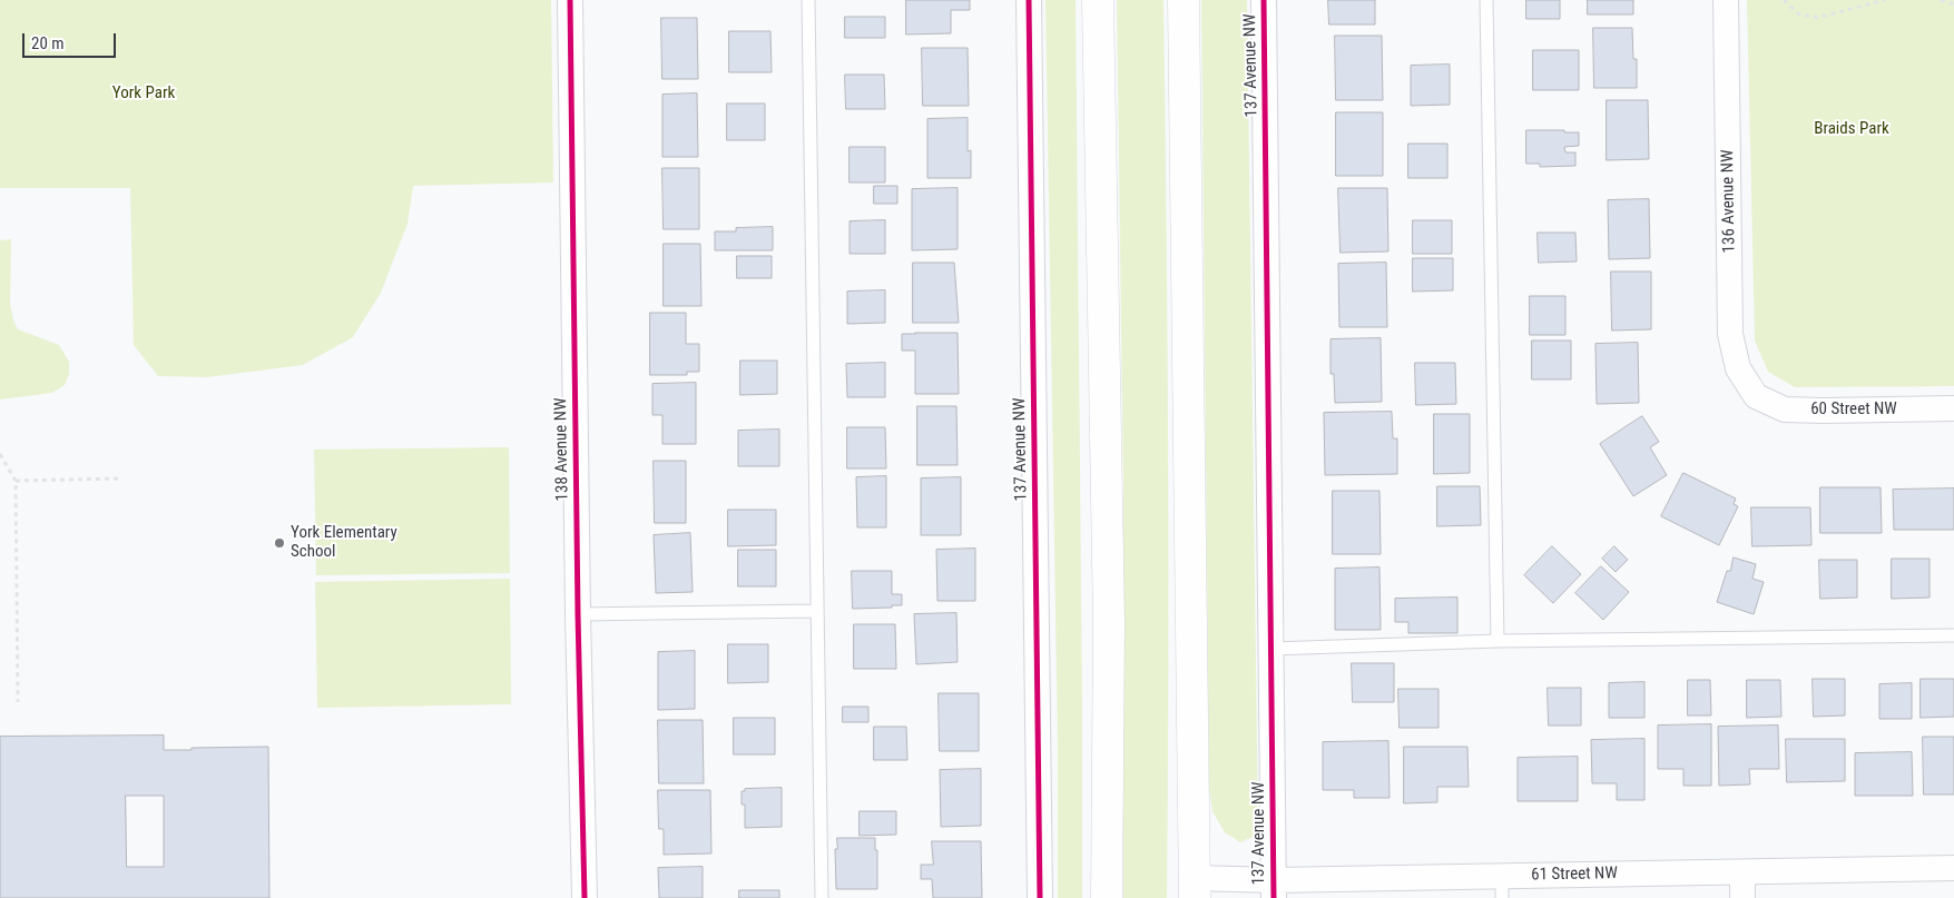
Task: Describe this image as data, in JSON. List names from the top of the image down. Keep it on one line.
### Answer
{"streets":{"street":["137 Avenue NW","136 Avenue NW","60 Street NW","138 Avenue NW","61 Street NW"]},"crossings":[["137 Avenue NW","61 Street NW"],["136 Avenue NW","60 Street NW"]],"parks":["York Park","Braids Park"],"places":["York Elementary School"],"scale_bar":"20 m"}
